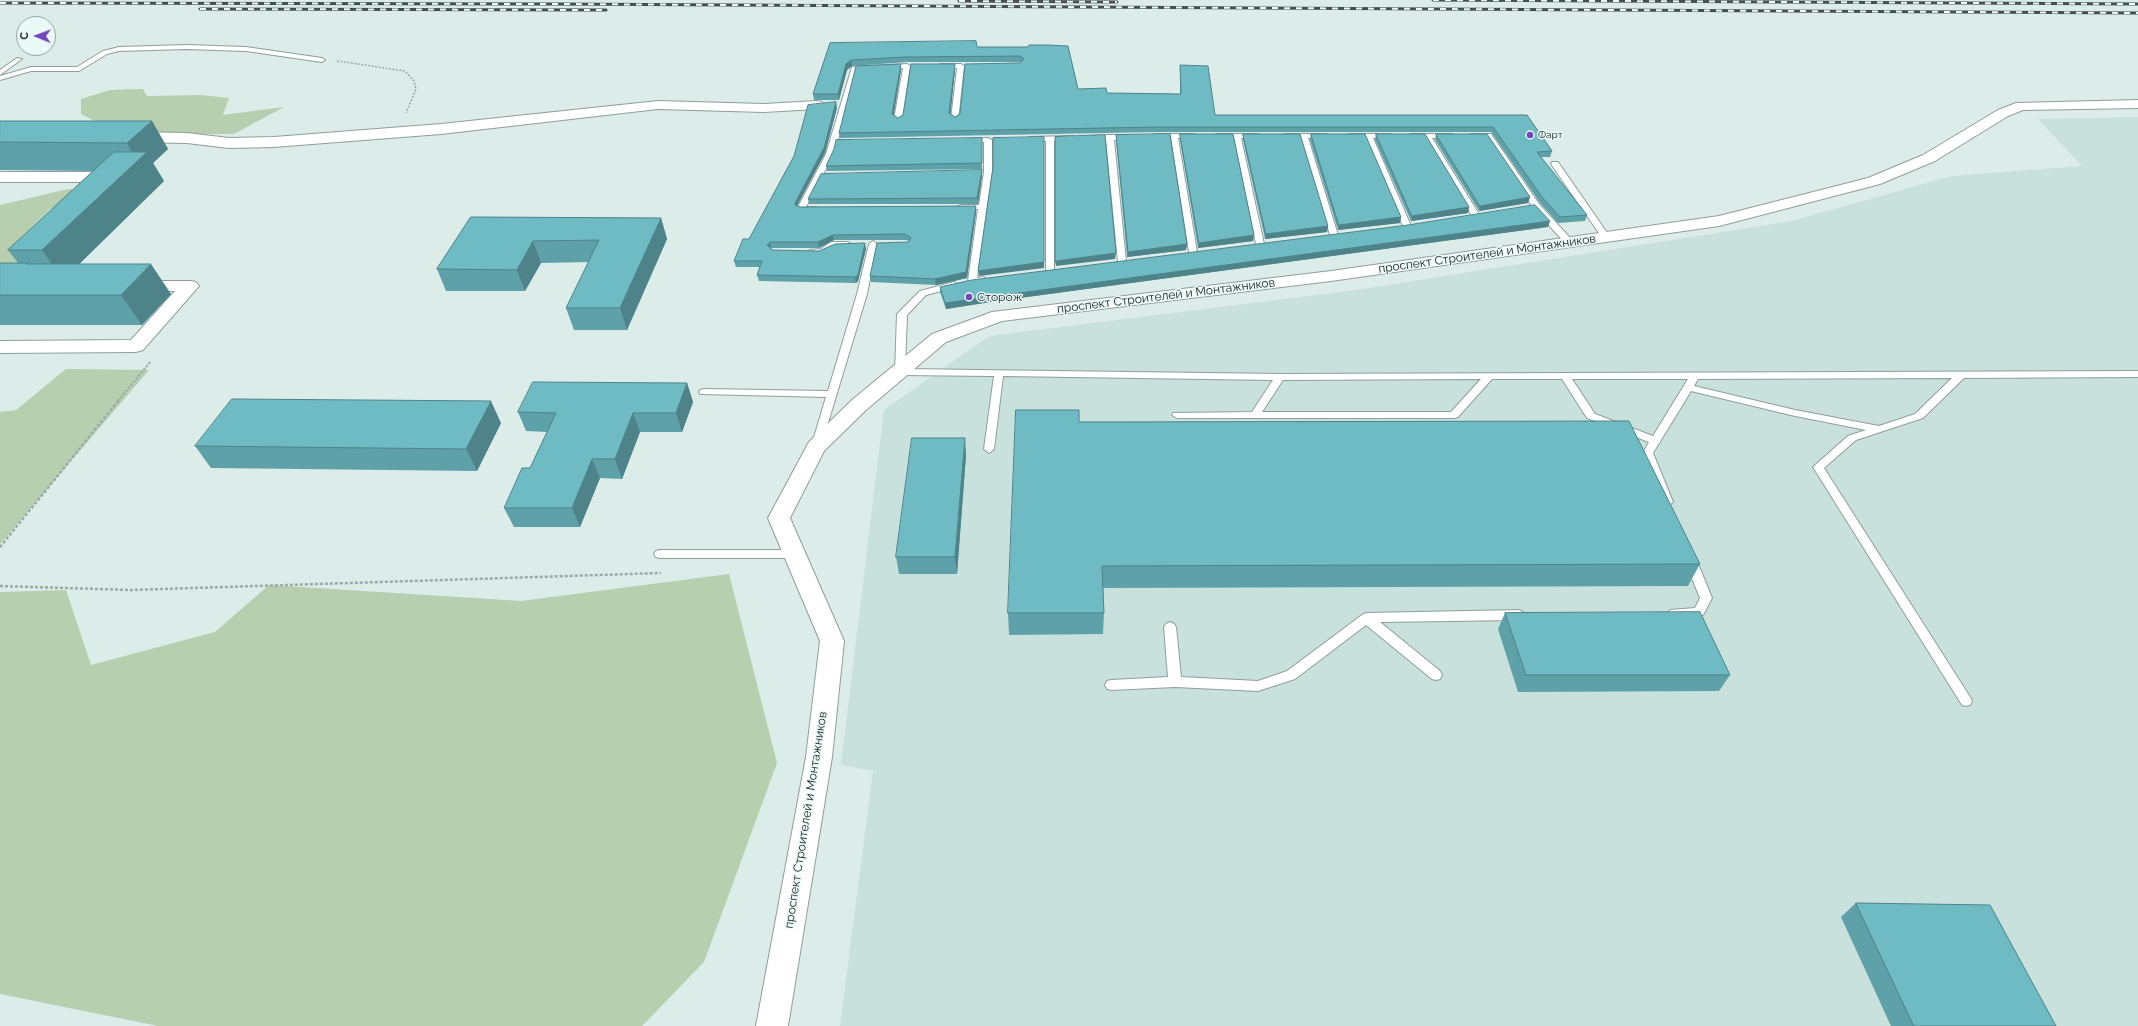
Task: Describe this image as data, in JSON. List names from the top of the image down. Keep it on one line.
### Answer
{"streets":{"street":["проспект Строителей и Монтажников"]},"places":["Фарт","Сторож"],"north":"left"}
